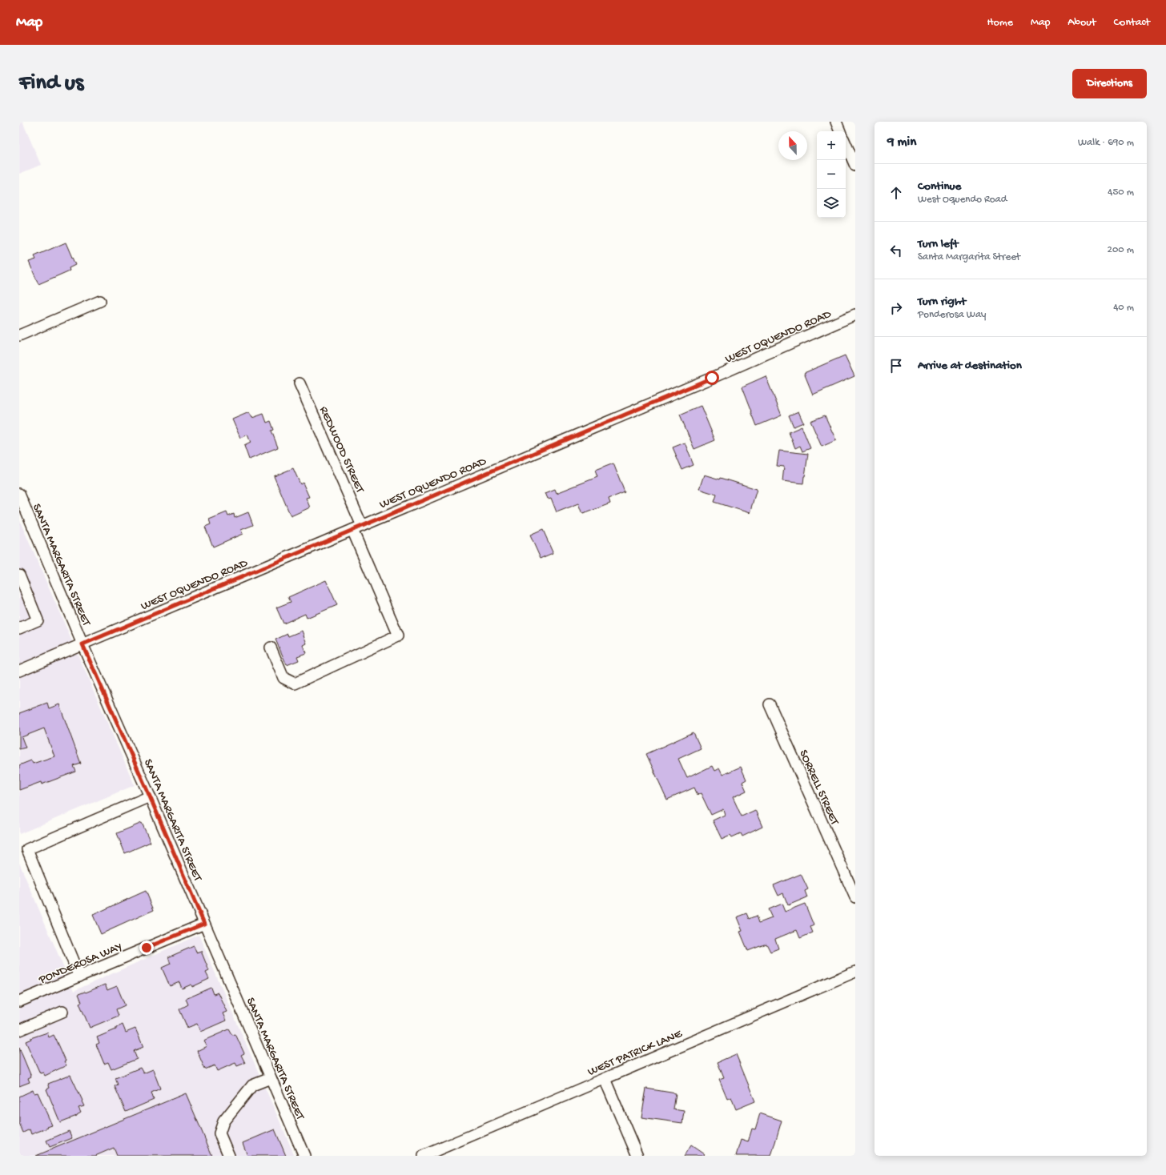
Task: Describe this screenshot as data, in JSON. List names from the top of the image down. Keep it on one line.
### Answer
{"streets":{"street":["WEST OQUENDO ROAD","REDWOOD STREET","SANTA MARGARITA STREET","SORRELL STREET","PONDEROSA WAY","WEST PATRICK LANE"]},"crossings":[["WEST OQUENDO ROAD","REDWOOD STREET"],["WEST OQUENDO ROAD","SANTA MARGARITA STREET"],["SANTA MARGARITA STREET","PONDEROSA WAY"]],"north":"top","page":{"header":"Map","nav":["Home","Map","About","Contact"],"buttons":"Directions","title":"Find us","heading":["9 min","Walk · 690 m"],"map_buttons":["+","−"],"list":[["Continue","West Oquendo Road","450 m"],["Turn left","Santa Margarita Street","200 m"],["Turn right","Ponderosa Way","40 m"],"Arrive at destination"]}}
